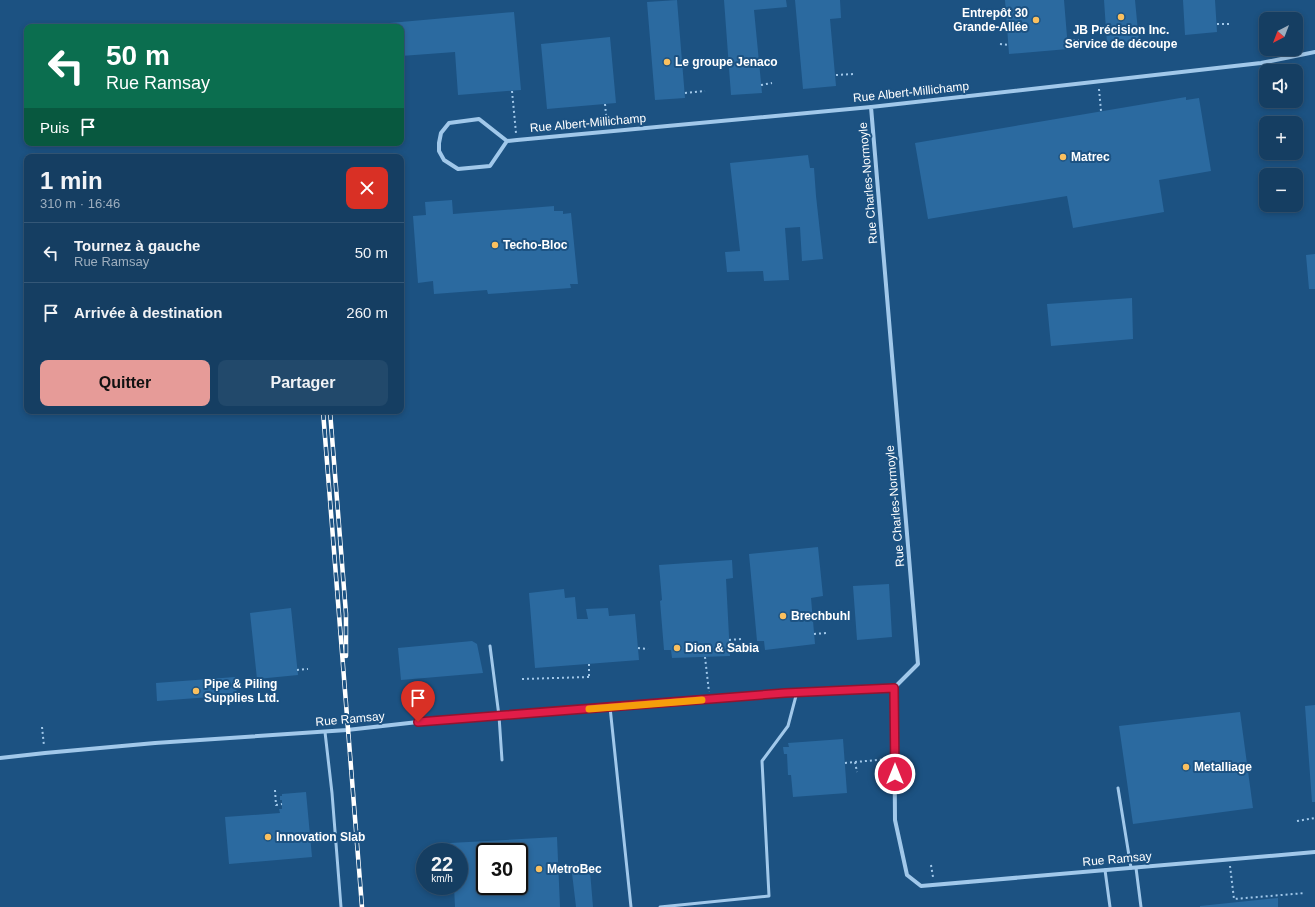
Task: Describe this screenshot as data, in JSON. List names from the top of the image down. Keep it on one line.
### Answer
{"streets":{"street":["Rue Albert-Millichamp","Rue Charles-Normoyle","Rue Ramsay"]},"crossings":[["Rue Albert-Millichamp","Rue Charles-Normoyle"],["Rue Charles-Normoyle","Rue Ramsay"]],"places":["JB Précision Inc. Service de découpe","Entrepôt 30 Grande-Allée","Le groupe Jenaco","Matrec","Techo-Bloc","Brechbuhl","Dion & Sabia","Pipe & Piling Supplies Ltd.","Metalliage","Innovation Slab","MetroBec"],"north":"bottom left","page":{"map_buttons":["+","−"],"turn":["50 m","Rue Ramsay"],"then":"Puis","heading":["1 min","310 m · 16:46"],"list":[{"name":"Tournez à gauche","note":"Rue Ramsay","value":"50 m"},{"name":"Arrivée à destination","value":"260 m"}],"buttons":["Quitter","Partager"],"speed":"22 km/h","limit":"30"}}
